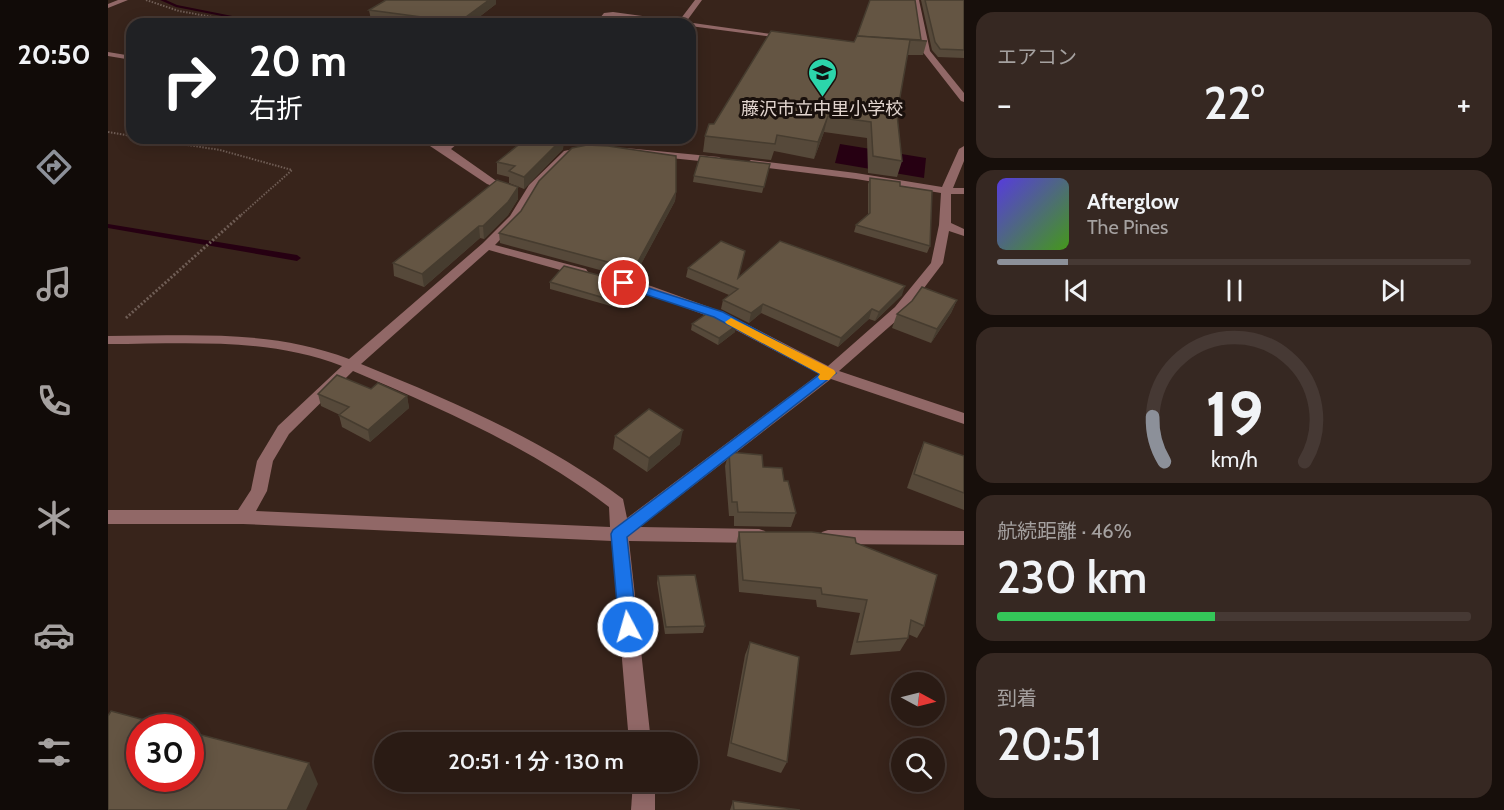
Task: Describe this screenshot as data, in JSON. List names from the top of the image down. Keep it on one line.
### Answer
{"places":{"school or university":["藤沢市立中里小学校"]},"north":"right","page":{"tabs":"20:50","tile":["エアコン",["航続距離 · 46%","230 km"],["到着","20:51"]],"turn":["20 m","右折"],"heat":["−","22°","+"],"song":["Afterglow","The Pines"],"limit":"30","trip":"20:51 · 1 分 · 130 m","gauge":["19","km/h"]}}
